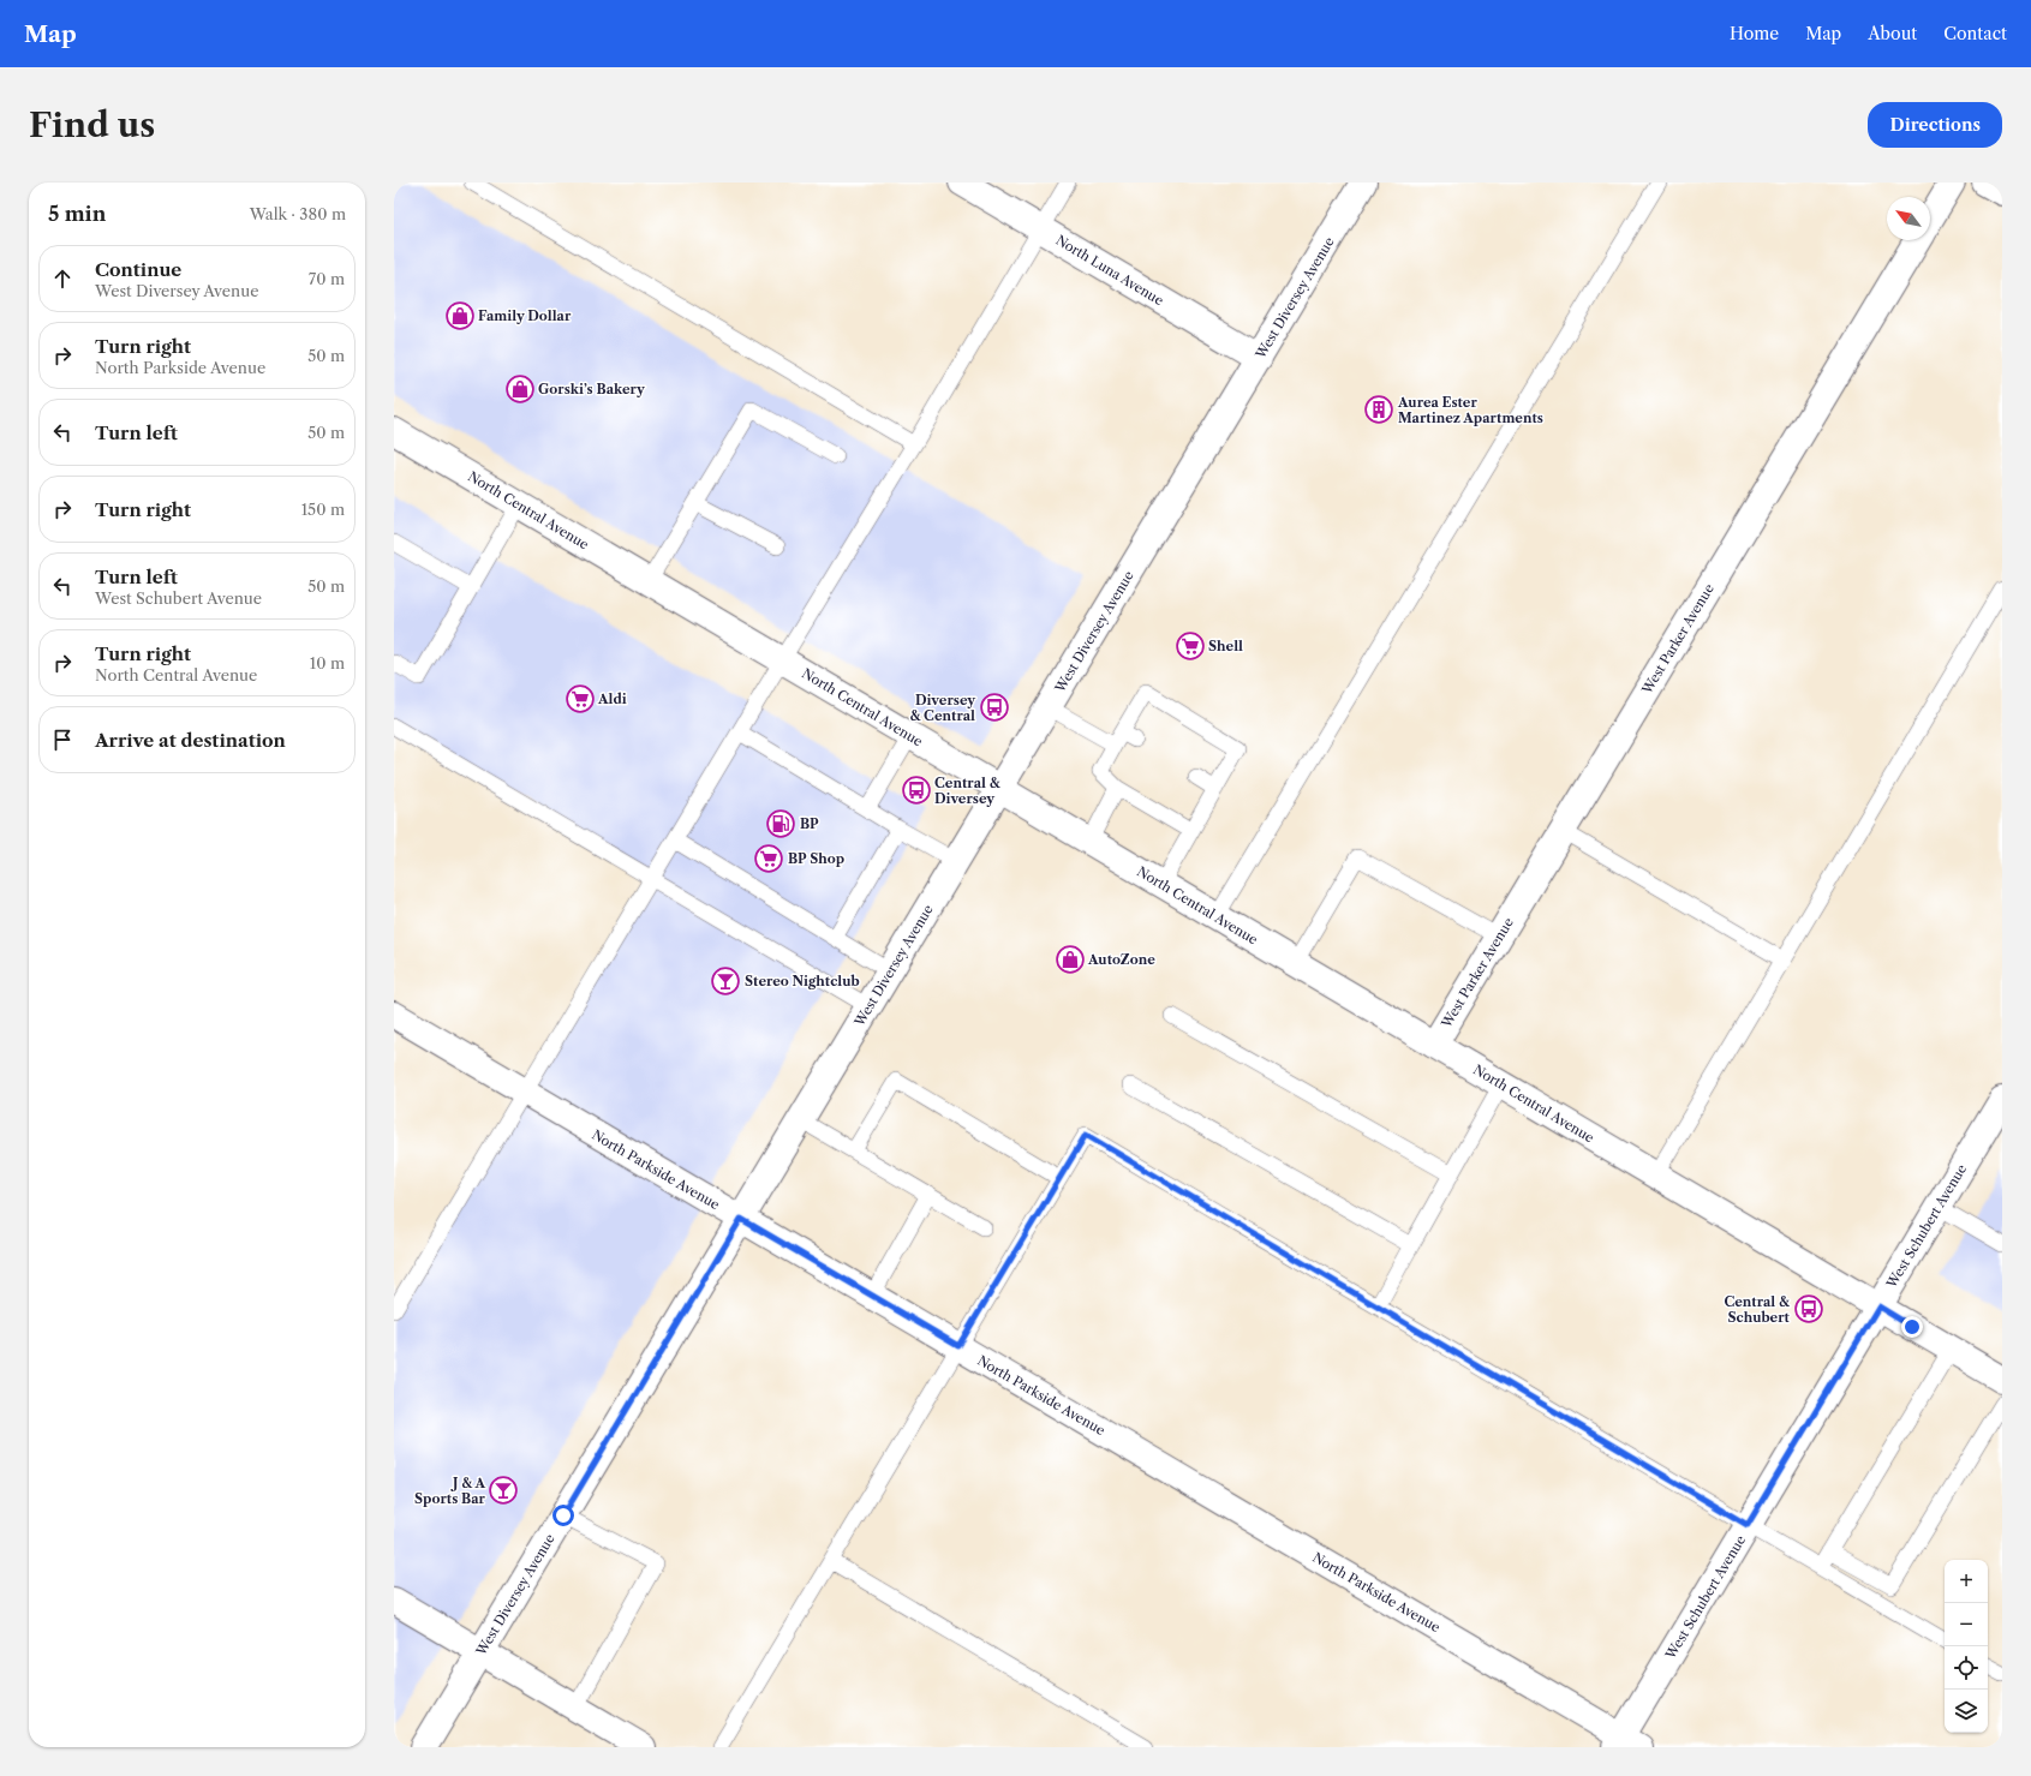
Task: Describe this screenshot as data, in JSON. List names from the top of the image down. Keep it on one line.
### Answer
{"streets":{"street":["North Luna Avenue","West Diversey Avenue","North Central Avenue","West Parker Avenue","North Parkside Avenue","West Schubert Avenue"]},"crossings":[["North Luna Avenue","West Diversey Avenue"],["West Diversey Avenue","North Central Avenue"],["West Diversey Avenue","North Parkside Avenue"],["North Central Avenue","West Parker Avenue"],["North Central Avenue","West Schubert Avenue"],["North Parkside Avenue","West Schubert Avenue"]],"places":{"shop":["Family Dollar","Gorski’s Bakery","AutoZone"],"building":["Aurea Ester Martinez Apartments"],"supermarket":["Shell","Aldi","BP Shop"],"bus stop":["Diversey & Central","Central & Diversey","Central & Schubert"],"fuel station":["BP"],"bar":["Stereo Nightclub","J & A Sports Bar"]},"north":"top left","page":{"header":"Map","nav":["Home","Map","About","Contact"],"buttons":"Directions","title":"Find us","heading":["5 min","Walk · 380 m"],"list":[["Continue","West Diversey Avenue","70 m"],["Turn right","North Parkside Avenue","50 m"],["Turn left","50 m"],["Turn right","150 m"],["Turn left","West Schubert Avenue","50 m"],["Turn right","North Central Avenue","10 m"],"Arrive at destination"],"map_buttons":["+","−"]}}
